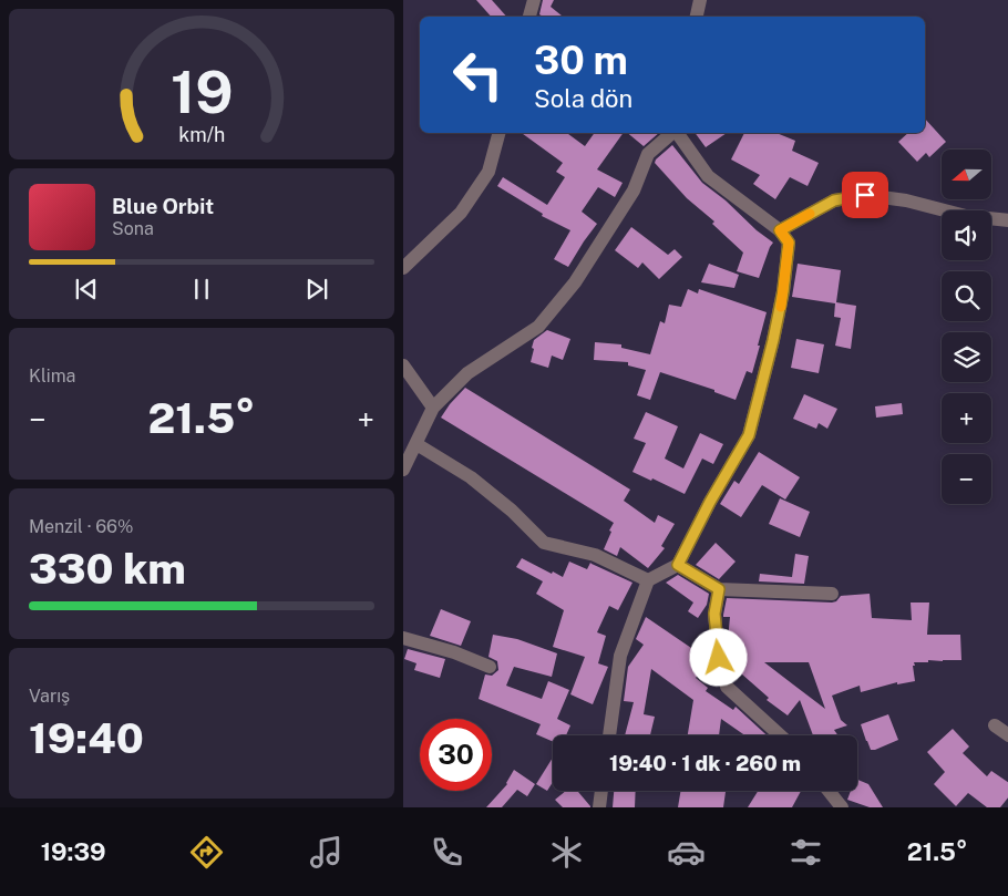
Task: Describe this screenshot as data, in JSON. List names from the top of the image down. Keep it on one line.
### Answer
{"north":"left","page":{"turn":["30 m","Sola dön"],"map_buttons":["+","−"],"song":["Blue Orbit","Sona"],"tile":["Klima",["Menzil · 66%","330 km"],["Varış","19:40"]],"heat":["−","21.5°","+"],"limit":"30","trip":"19:40 · 1 dk · 260 m","tabs":["19:39","21.5°"],"gauge":["19","km/h"]}}
